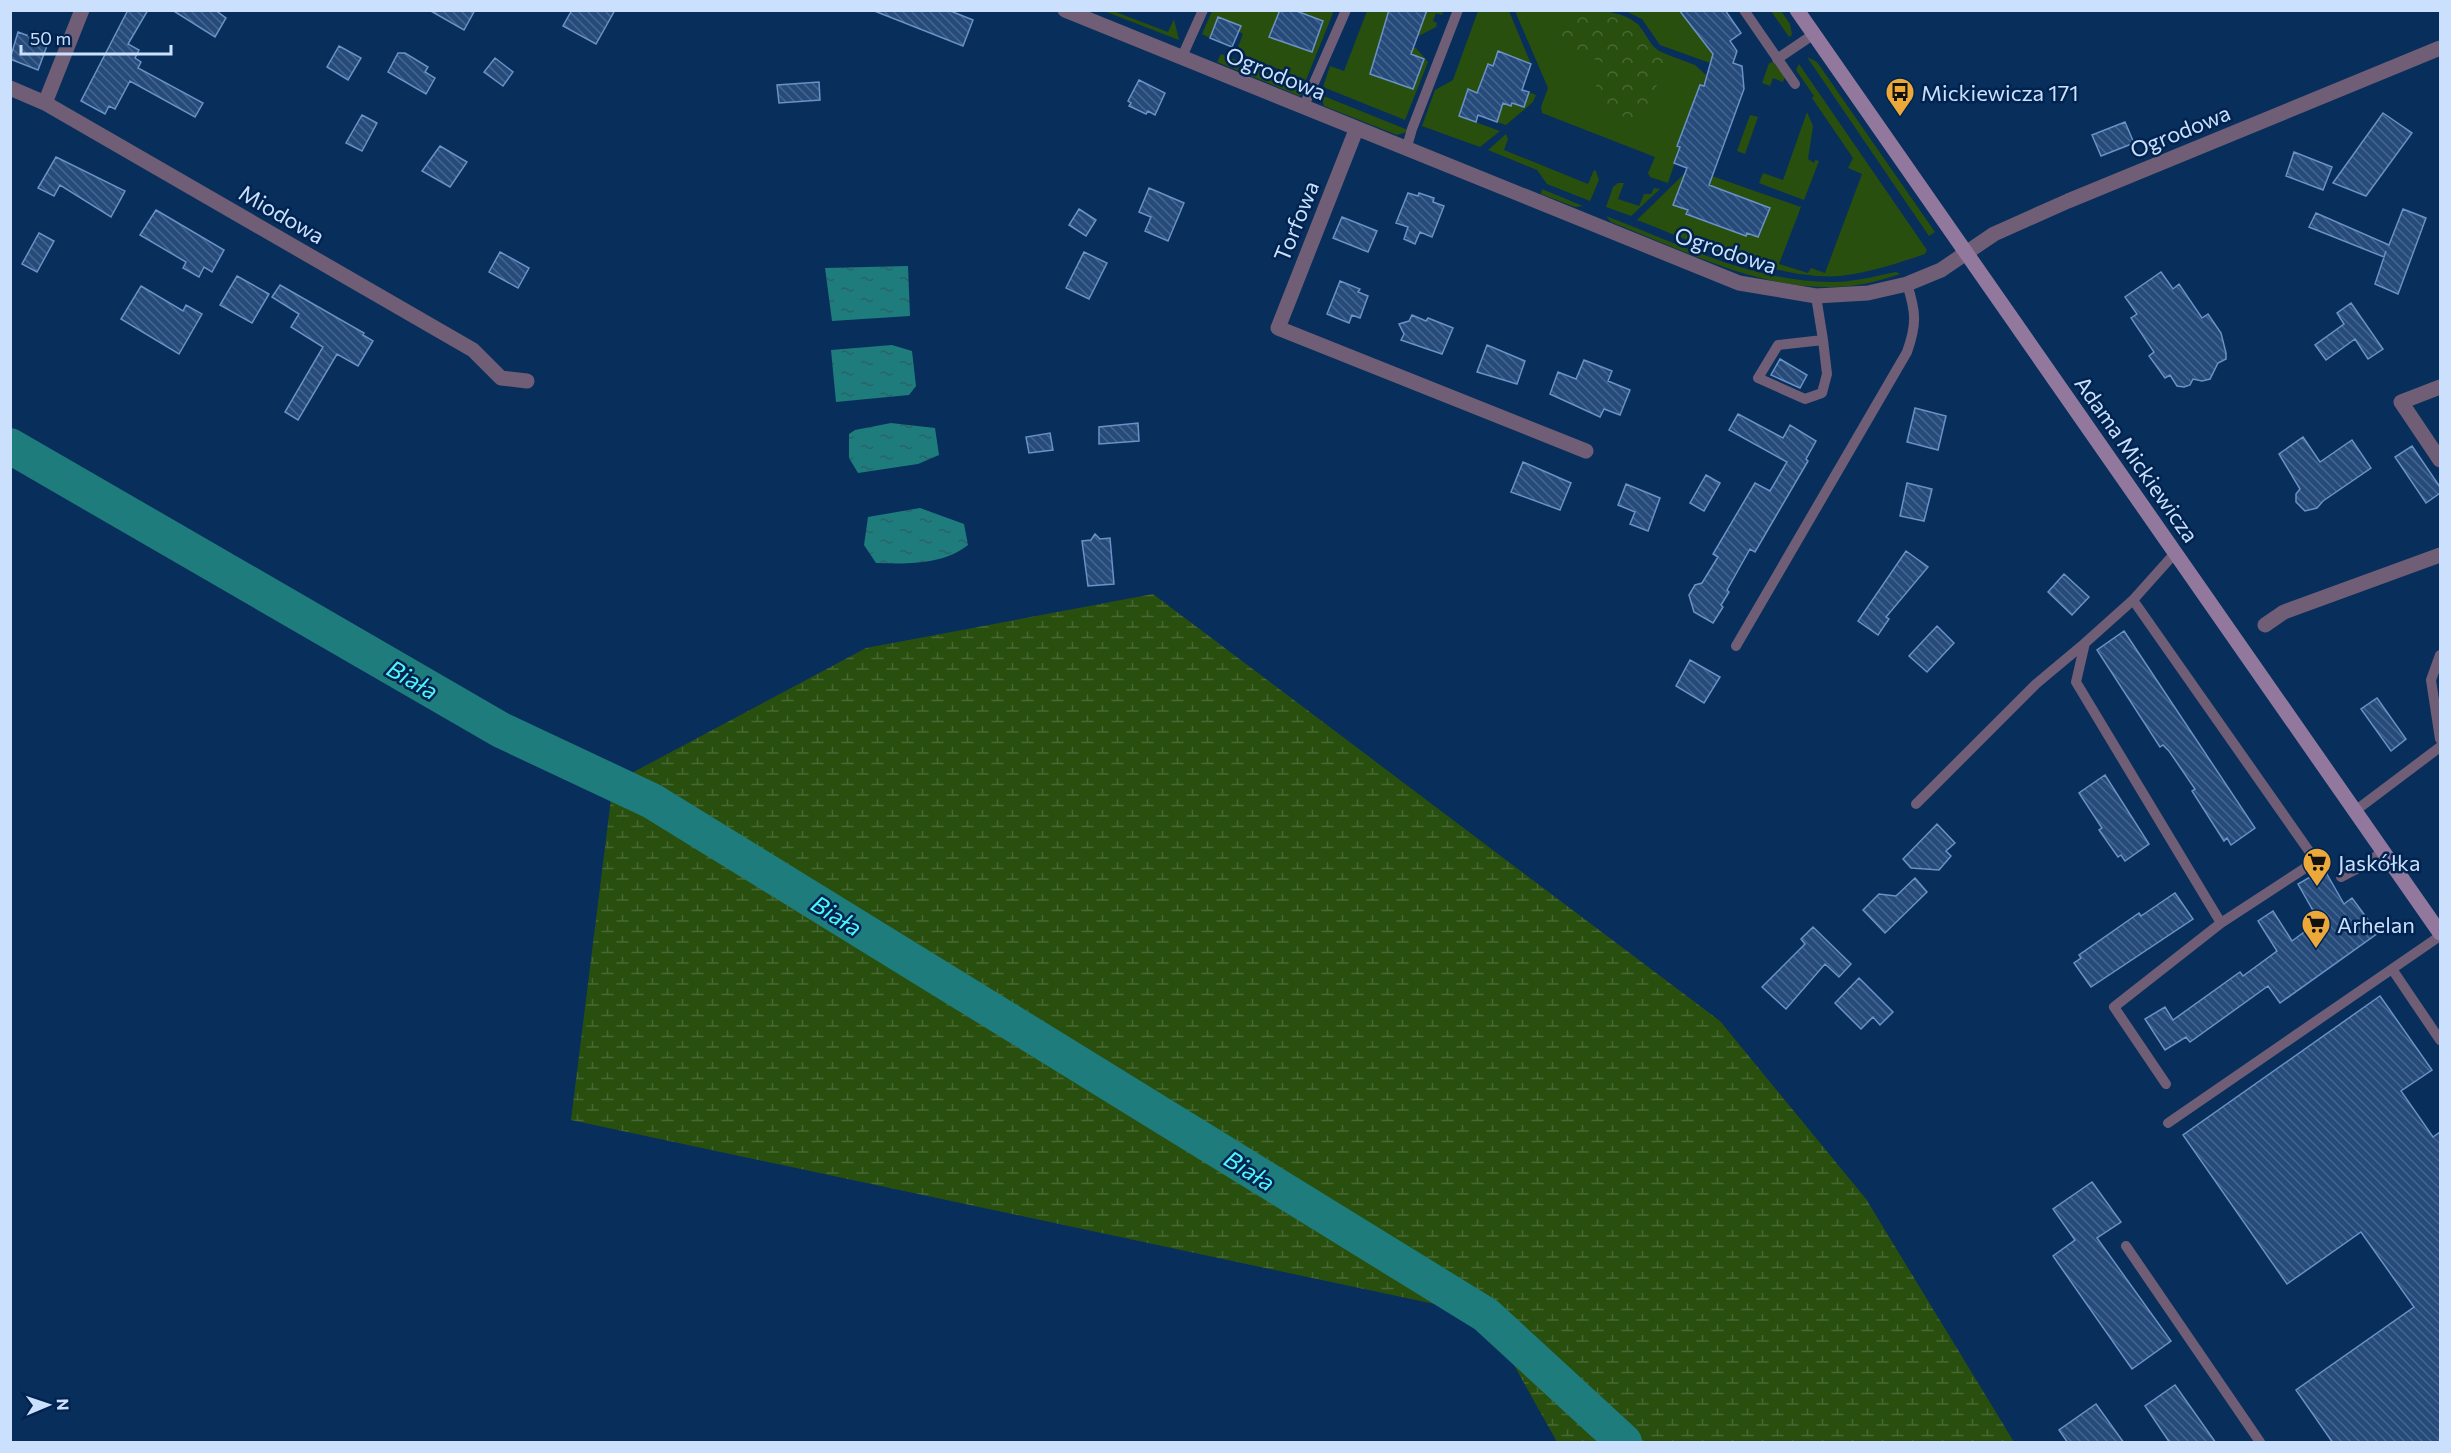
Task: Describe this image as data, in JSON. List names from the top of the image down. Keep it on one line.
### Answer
{"streets":{"main road":["Adama Mickiewicza"],"street":["Ogrodowa","Miodowa","Torfowa"]},"crossings":[["Ogrodowa","Torfowa"],["Ogrodowa","Adama Mickiewicza"]],"water":["Biała"],"places":{"bus stop":["Mickiewicza 171"],"supermarket":["Jaskółka","Arhelan"]},"scale_bar":"50 m","north":"right"}
